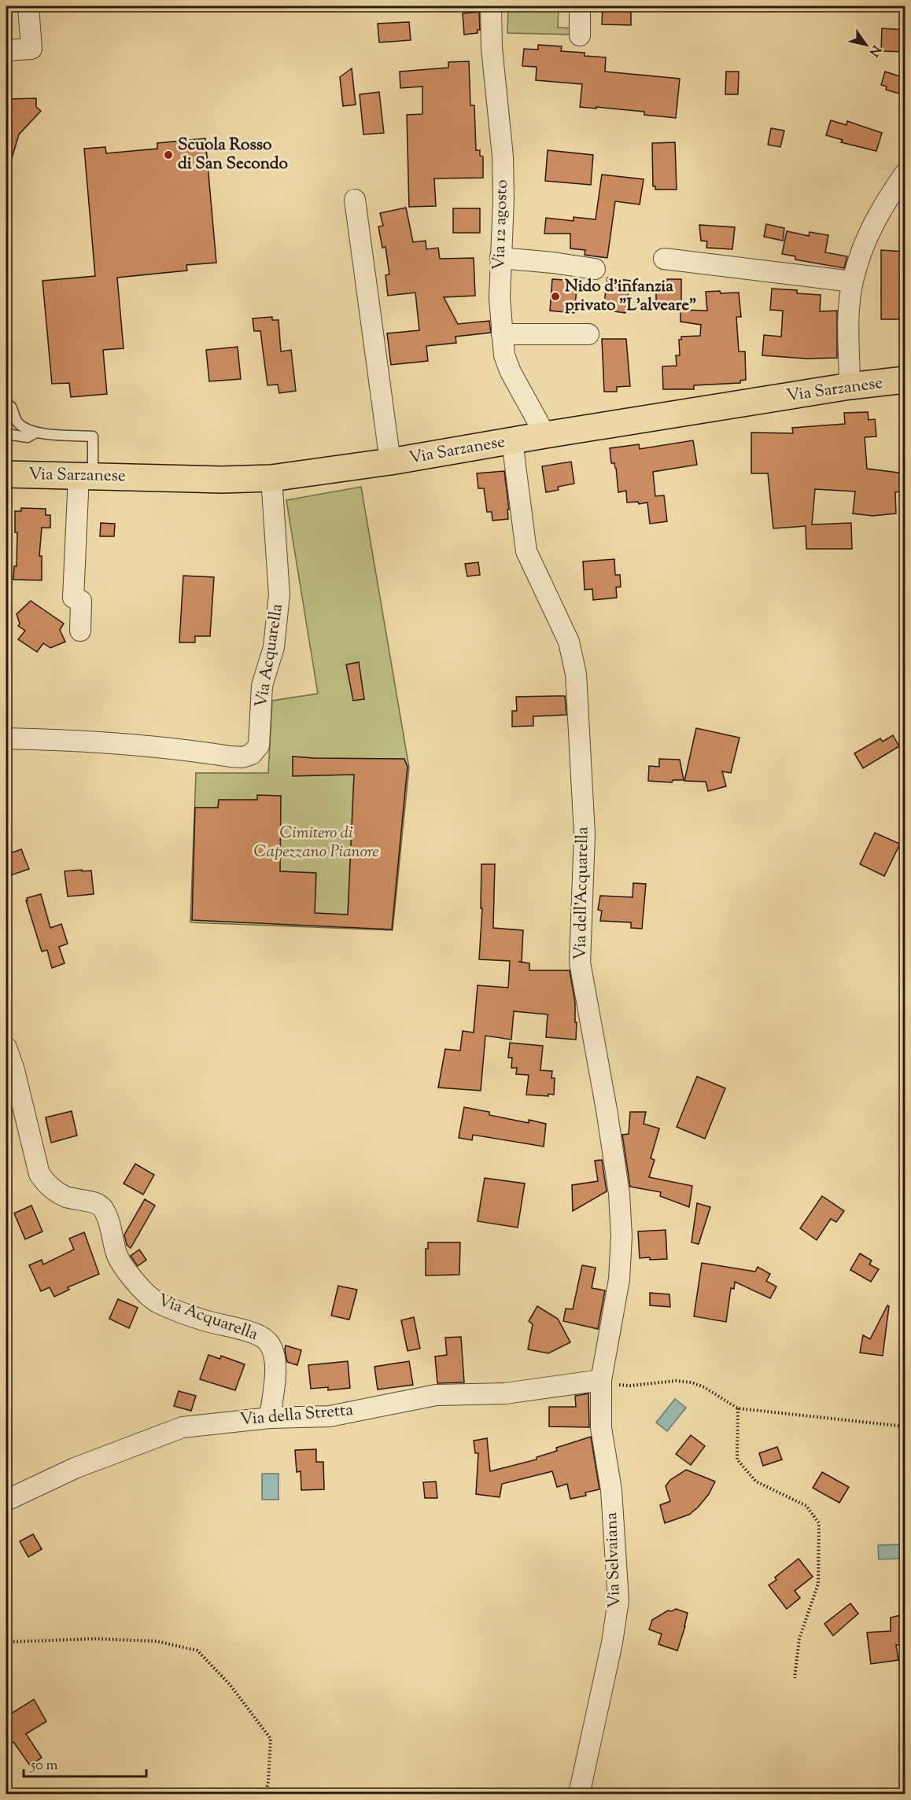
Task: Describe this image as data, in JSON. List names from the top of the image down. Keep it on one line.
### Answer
{"streets":{"main road":["Via Sarzanese"],"street":["Via 12 agosto","Via Acquarella","Via dell'Acquarella","Via della Stretta","Via Selvaiana"]},"crossings":[["Via 12 agosto","Via Sarzanese"],["Via Sarzanese","Via Acquarella"],["Via Sarzanese","Via dell'Acquarella"],["Via Acquarella","Via della Stretta"],["Via dell'Acquarella","Via della Stretta"],["Via dell'Acquarella","Via Selvaiana"],["Via della Stretta","Via Selvaiana"]],"parks":["Cimitero di Capezzano Pianore"],"places":["Scuola Rosso di San Secondo","Nido d'infanzia privato \"L'alveare\""],"scale_bar":"50 m","north":"bottom right"}
